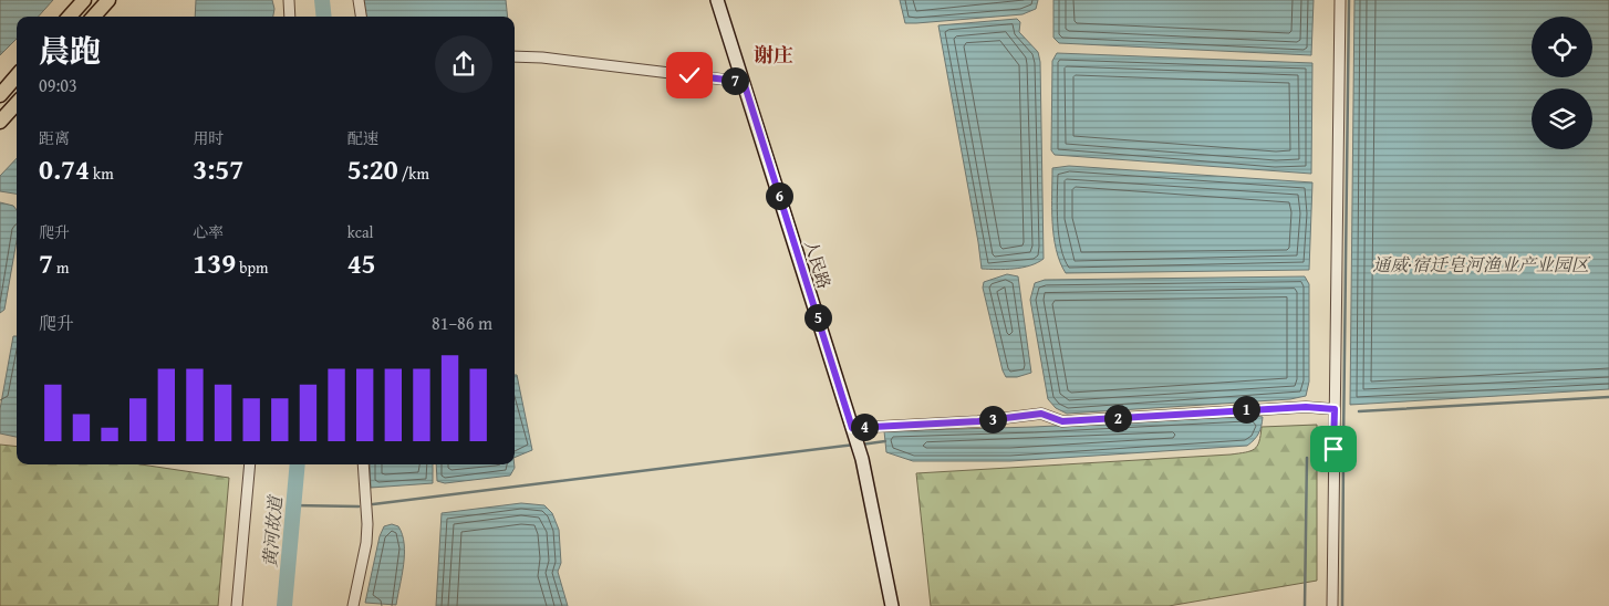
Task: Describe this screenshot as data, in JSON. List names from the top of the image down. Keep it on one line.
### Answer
{"streets":{"street":["人民路"]},"districts":["谢庄"],"water":["通威·宿迁皂河渔业产业园区","黄河故道"],"page":{"heading":["晨跑","09:03"],"pins":["7","6","5","1","2","3","4"],"stats":[["距离","0.74 km"],["用时","3:57"],["配速","5:20 /km"],["爬升","7 m"],["心率","139 bpm"],["kcal","45"]],"chart":["爬升","81–86 m"]}}
